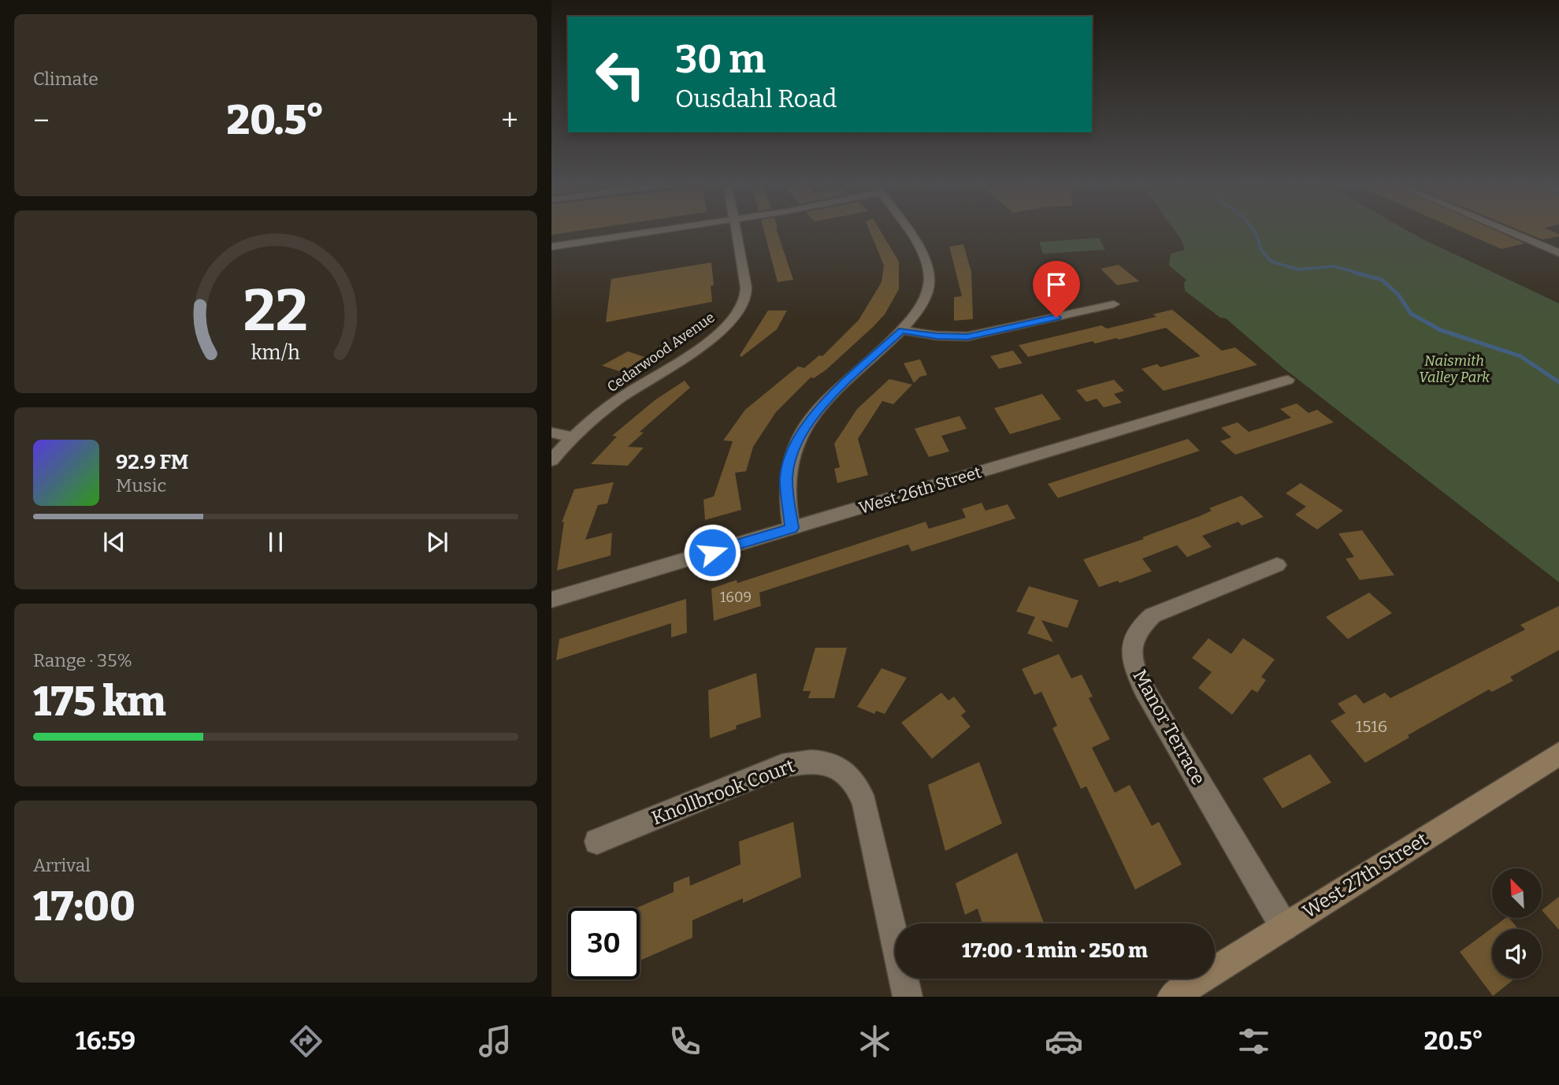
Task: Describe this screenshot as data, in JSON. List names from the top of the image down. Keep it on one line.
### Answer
{"streets":{"street":["Cedarwood Avenue","West 26th Street","Manor Terrace","Knollbrook Court","West 27th Street"]},"crossings":[["Manor Terrace","West 27th Street"]],"parks":["Naismith Valley Park"],"house_numbers":["1609","1516"],"north":"top left","page":{"tile":["Climate",["Range · 35%","175 km"],["Arrival","17:00"]],"turn":["30 m","Ousdahl Road"],"heat":["−","20.5°","+"],"song":["92.9 FM","Music"],"limit":"30","trip":"17:00 · 1 min · 250 m","tabs":["16:59","20.5°"],"gauge":["22","km/h"]}}
